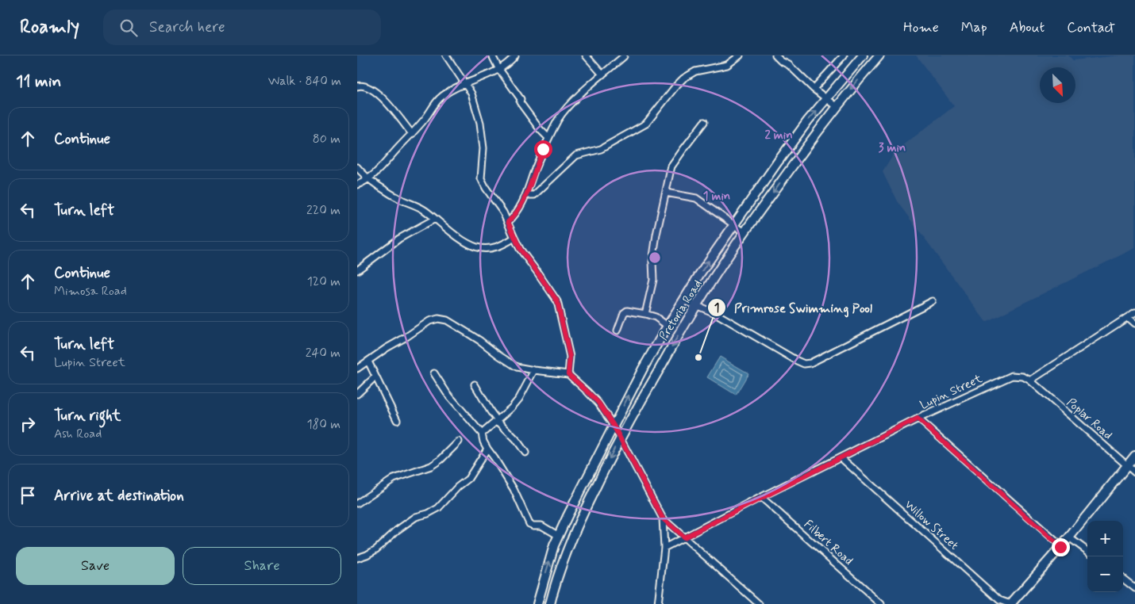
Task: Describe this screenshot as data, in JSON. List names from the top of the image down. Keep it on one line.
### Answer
{"streets":{"main road":["Pretoria Road"],"street":["Lupin Street","Poplar Road","Willow Street","Filbert Road"]},"crossings":[["Lupin Street","Poplar Road"],["Lupin Street","Willow Street"],["Lupin Street","Filbert Road"]],"places":["Primrose Swimming Pool"],"north":"bottom right","page":{"header":"Roamly","search":"Search here","nav":["Home","Map","About","Contact"],"heading":["11 min","Walk · 840 m"],"list":[["Continue","80 m"],["Turn left","220 m"],["Continue","Mimosa Road","120 m"],["Turn left","Lupin Street","240 m"],["Turn right","Ash Road","180 m"],"Arrive at destination"],"map_buttons":["+","−"],"buttons":["Save","Share"]},"rings":["2 min","3 min","1 min"]}
